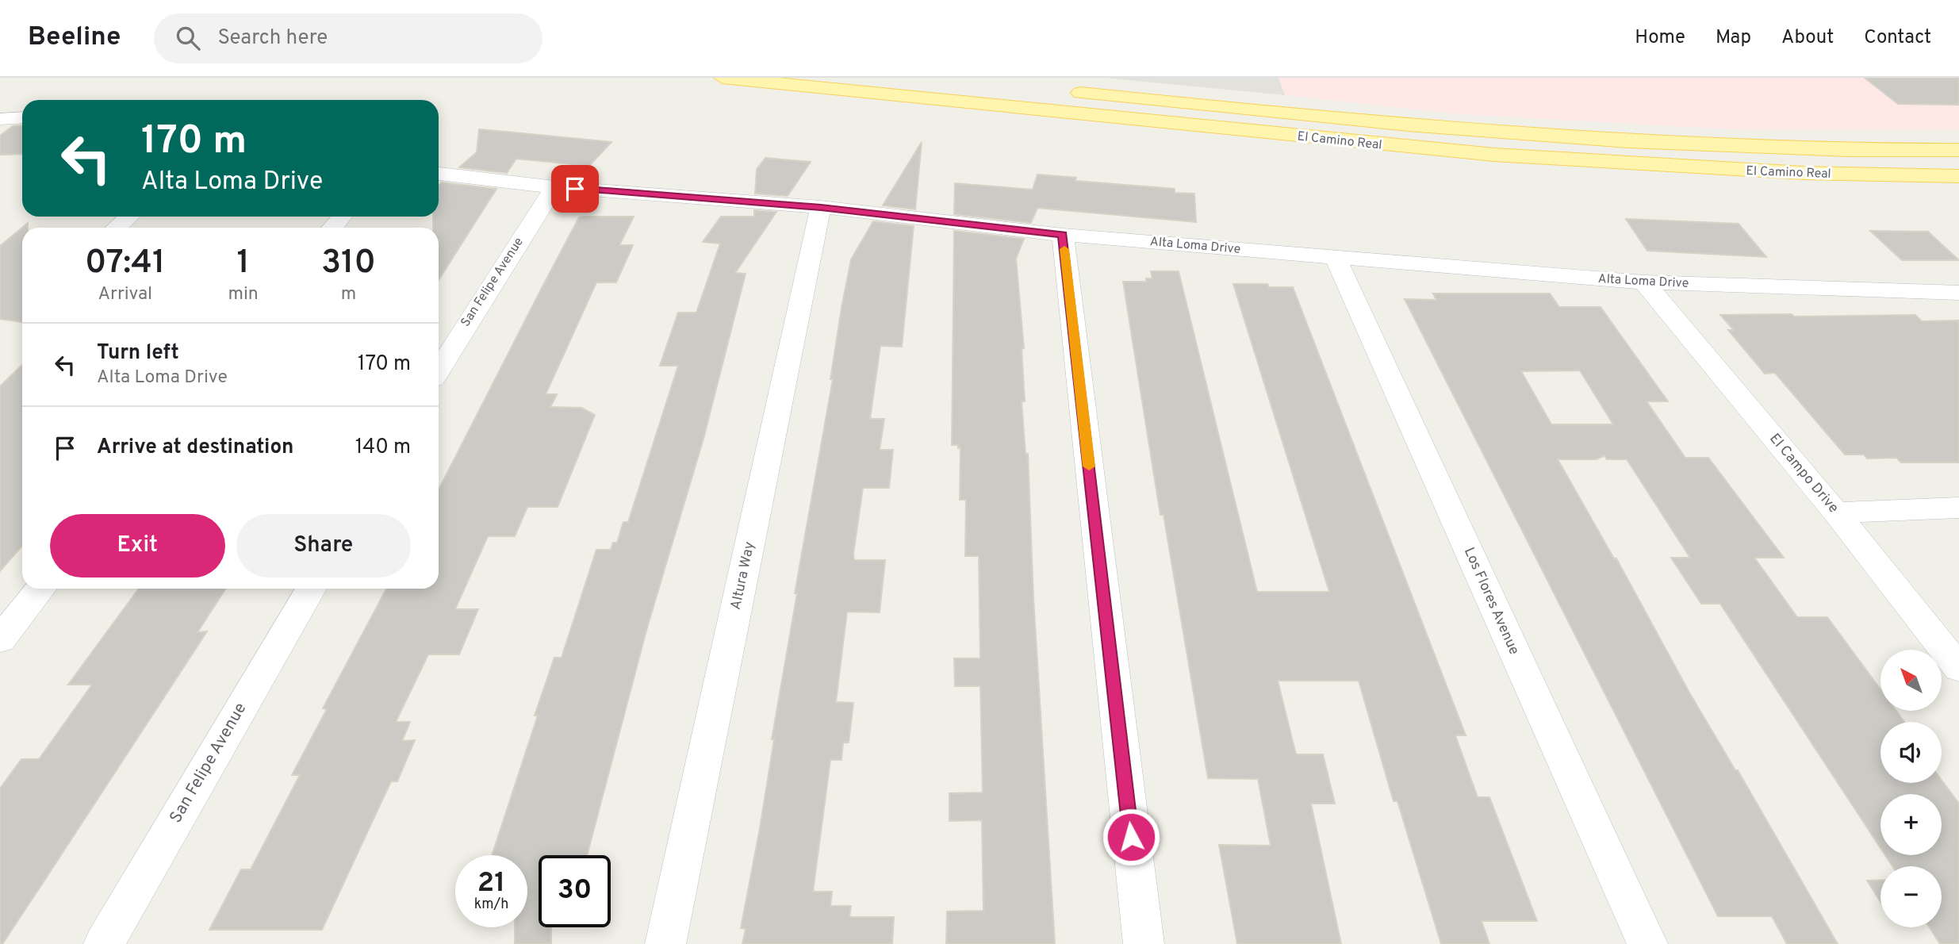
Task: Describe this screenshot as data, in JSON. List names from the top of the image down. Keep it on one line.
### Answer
{"streets":{"main road":["El Camino Real"],"street":["Alta Loma Drive","San Felipe Avenue","El Campo Drive","Altura Way","Los Flores Avenue"]},"crossings":[["Alta Loma Drive","San Felipe Avenue"],["Alta Loma Drive","El Campo Drive"],["Alta Loma Drive","Altura Way"],["Alta Loma Drive","Los Flores Avenue"]],"north":"top left","page":{"header":"Beeline","search":"Search here","nav":["Home","Map","About","Contact"],"turn":["170 m","Alta Loma Drive"],"eta":["07:41","Arrival","1","min","310","m"],"list":[{"name":"Turn left","note":"Alta Loma Drive","value":"170 m"},{"name":"Arrive at destination","value":"140 m"}],"buttons":["Exit","Share"],"map_buttons":["+","−"],"speed":"21 km/h","limit":"30"}}
